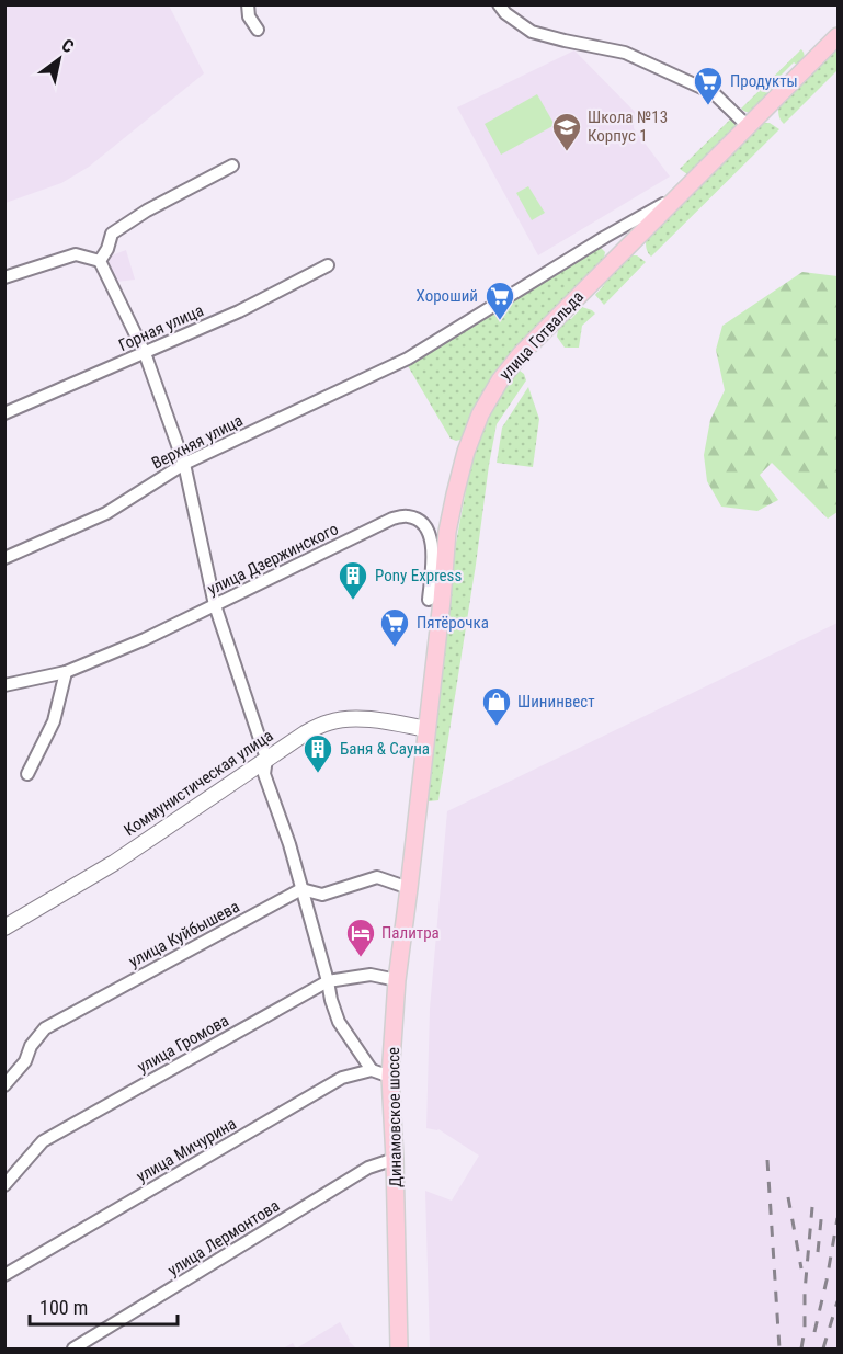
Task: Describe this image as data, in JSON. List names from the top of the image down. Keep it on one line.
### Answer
{"streets":{"main road":["улица Готвальда","Динамовское шоссе"],"street":["Горная улица","Верхняя улица","улица Дзержинского","Коммунистическая улица","улица Куйбышева","улица Громова","улица Мичурина","улица Лермонтова"]},"crossings":[["улица Готвальда","Верхняя улица"],["улица Готвальда","Коммунистическая улица"],["улица Готвальда","Динамовское шоссе"],["Коммунистическая улица","Динамовское шоссе"],["улица Громова","Динамовское шоссе"],["Динамовское шоссе","улица Лермонтова"]],"places":{"supermarket":["Продукты","Хороший","Пятёрочка"],"school or university":["Школа №13 Корпус 1"],"building":["Pony Express","Баня & Сауна"],"shop":["Шининвест"],"hotel":["Палитра"]},"scale_bar":"100 m","north":"top right"}
